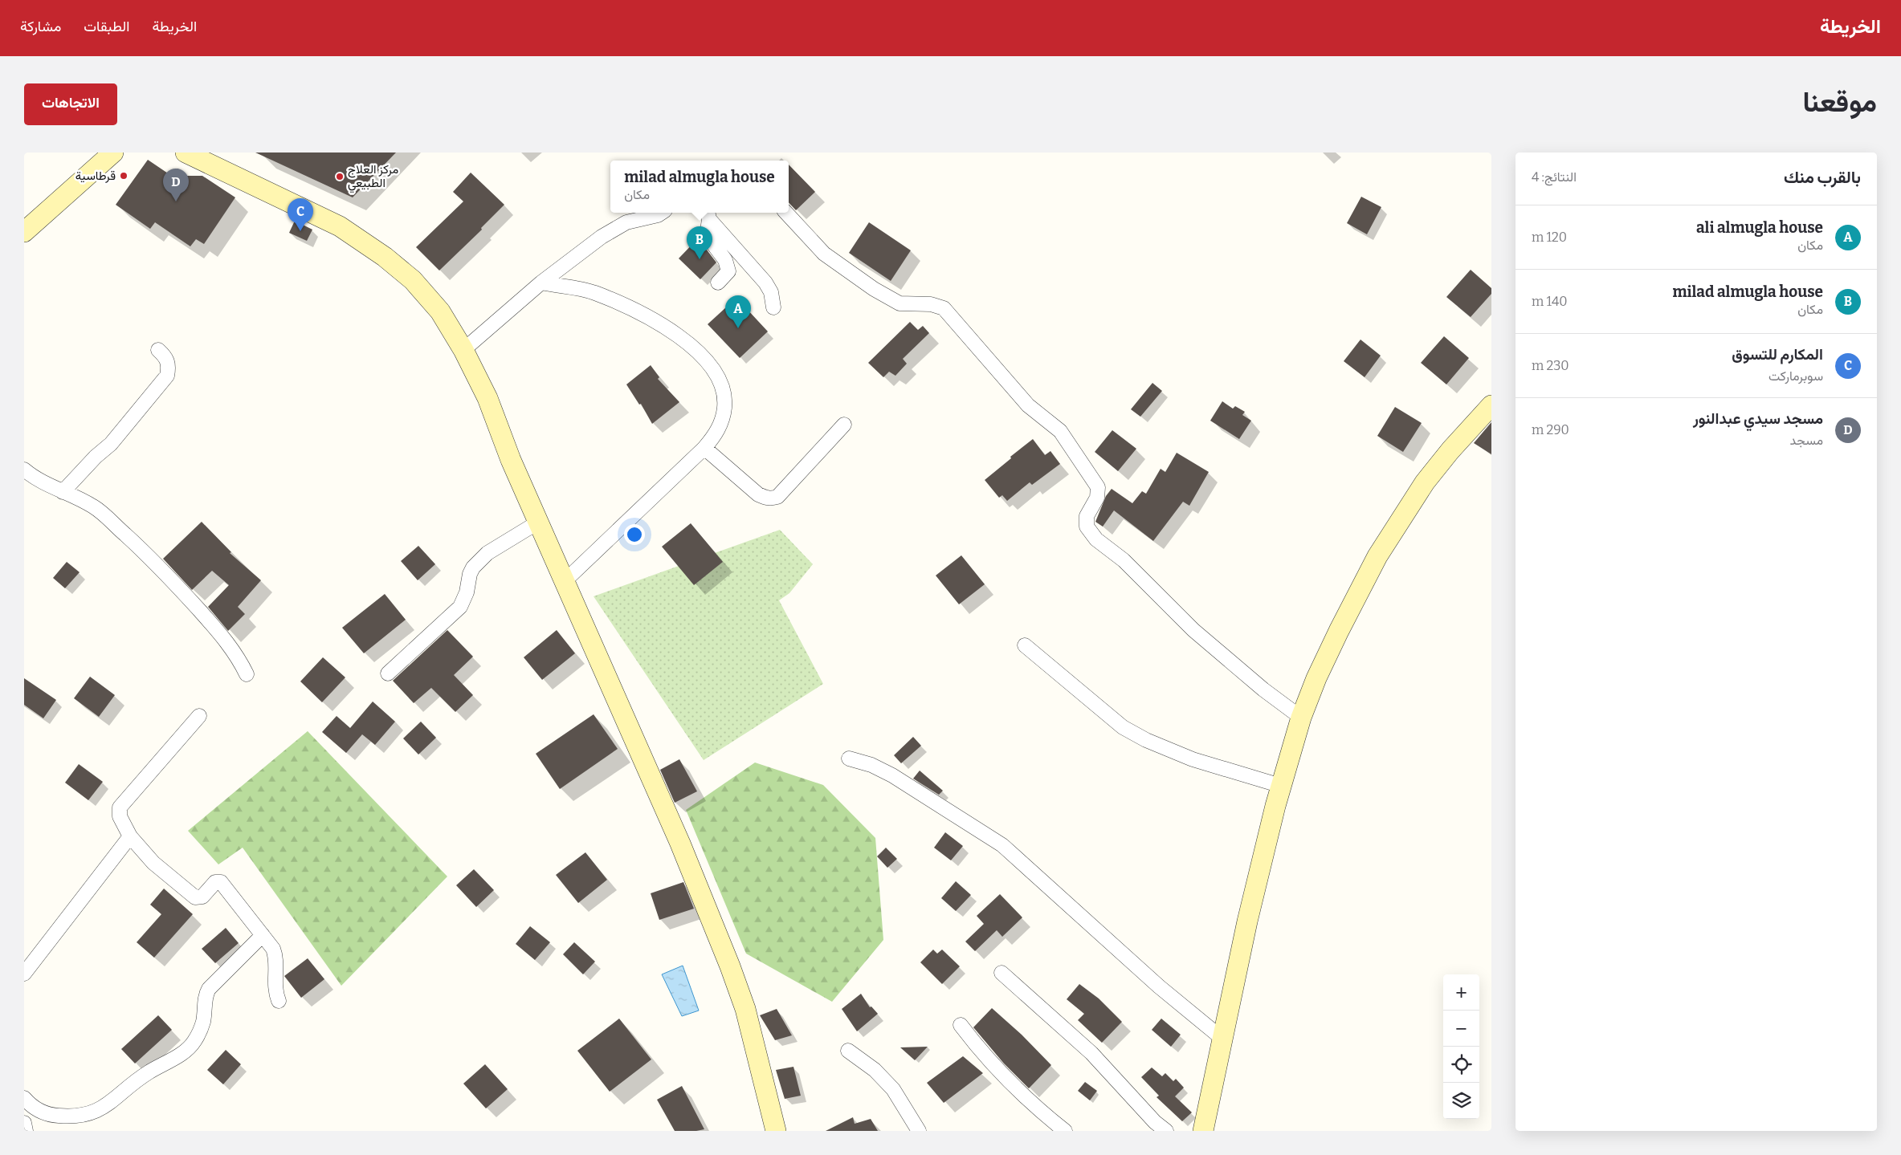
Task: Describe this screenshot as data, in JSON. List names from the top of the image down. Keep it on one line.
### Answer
{"places":["قرطاسية","مركز العلاج الطبيعي"],"page":{"header":"الخريطة","nav":["الخريطة","الطبقات","مشاركة"],"title":"موقعنا","buttons":"الاتجاهات","heading":["بالقرب منك","النتائج: 4"],"popup":["milad almugla house","مكان"],"pins":["D","C","B","A"],"list":[{"mark":"A","name":"ali almugla house","note":"مكان","value":"120 m"},{"mark":"B","name":"milad almugla house","note":"مكان","value":"140 m"},{"mark":"C","name":"المكارم للتسوق","note":"سوبرماركت","value":"230 m"},{"mark":"D","name":"مسجد سيدي عبدالنور","note":"مسجد","value":"290 m"}],"map_buttons":["+","−"]}}
